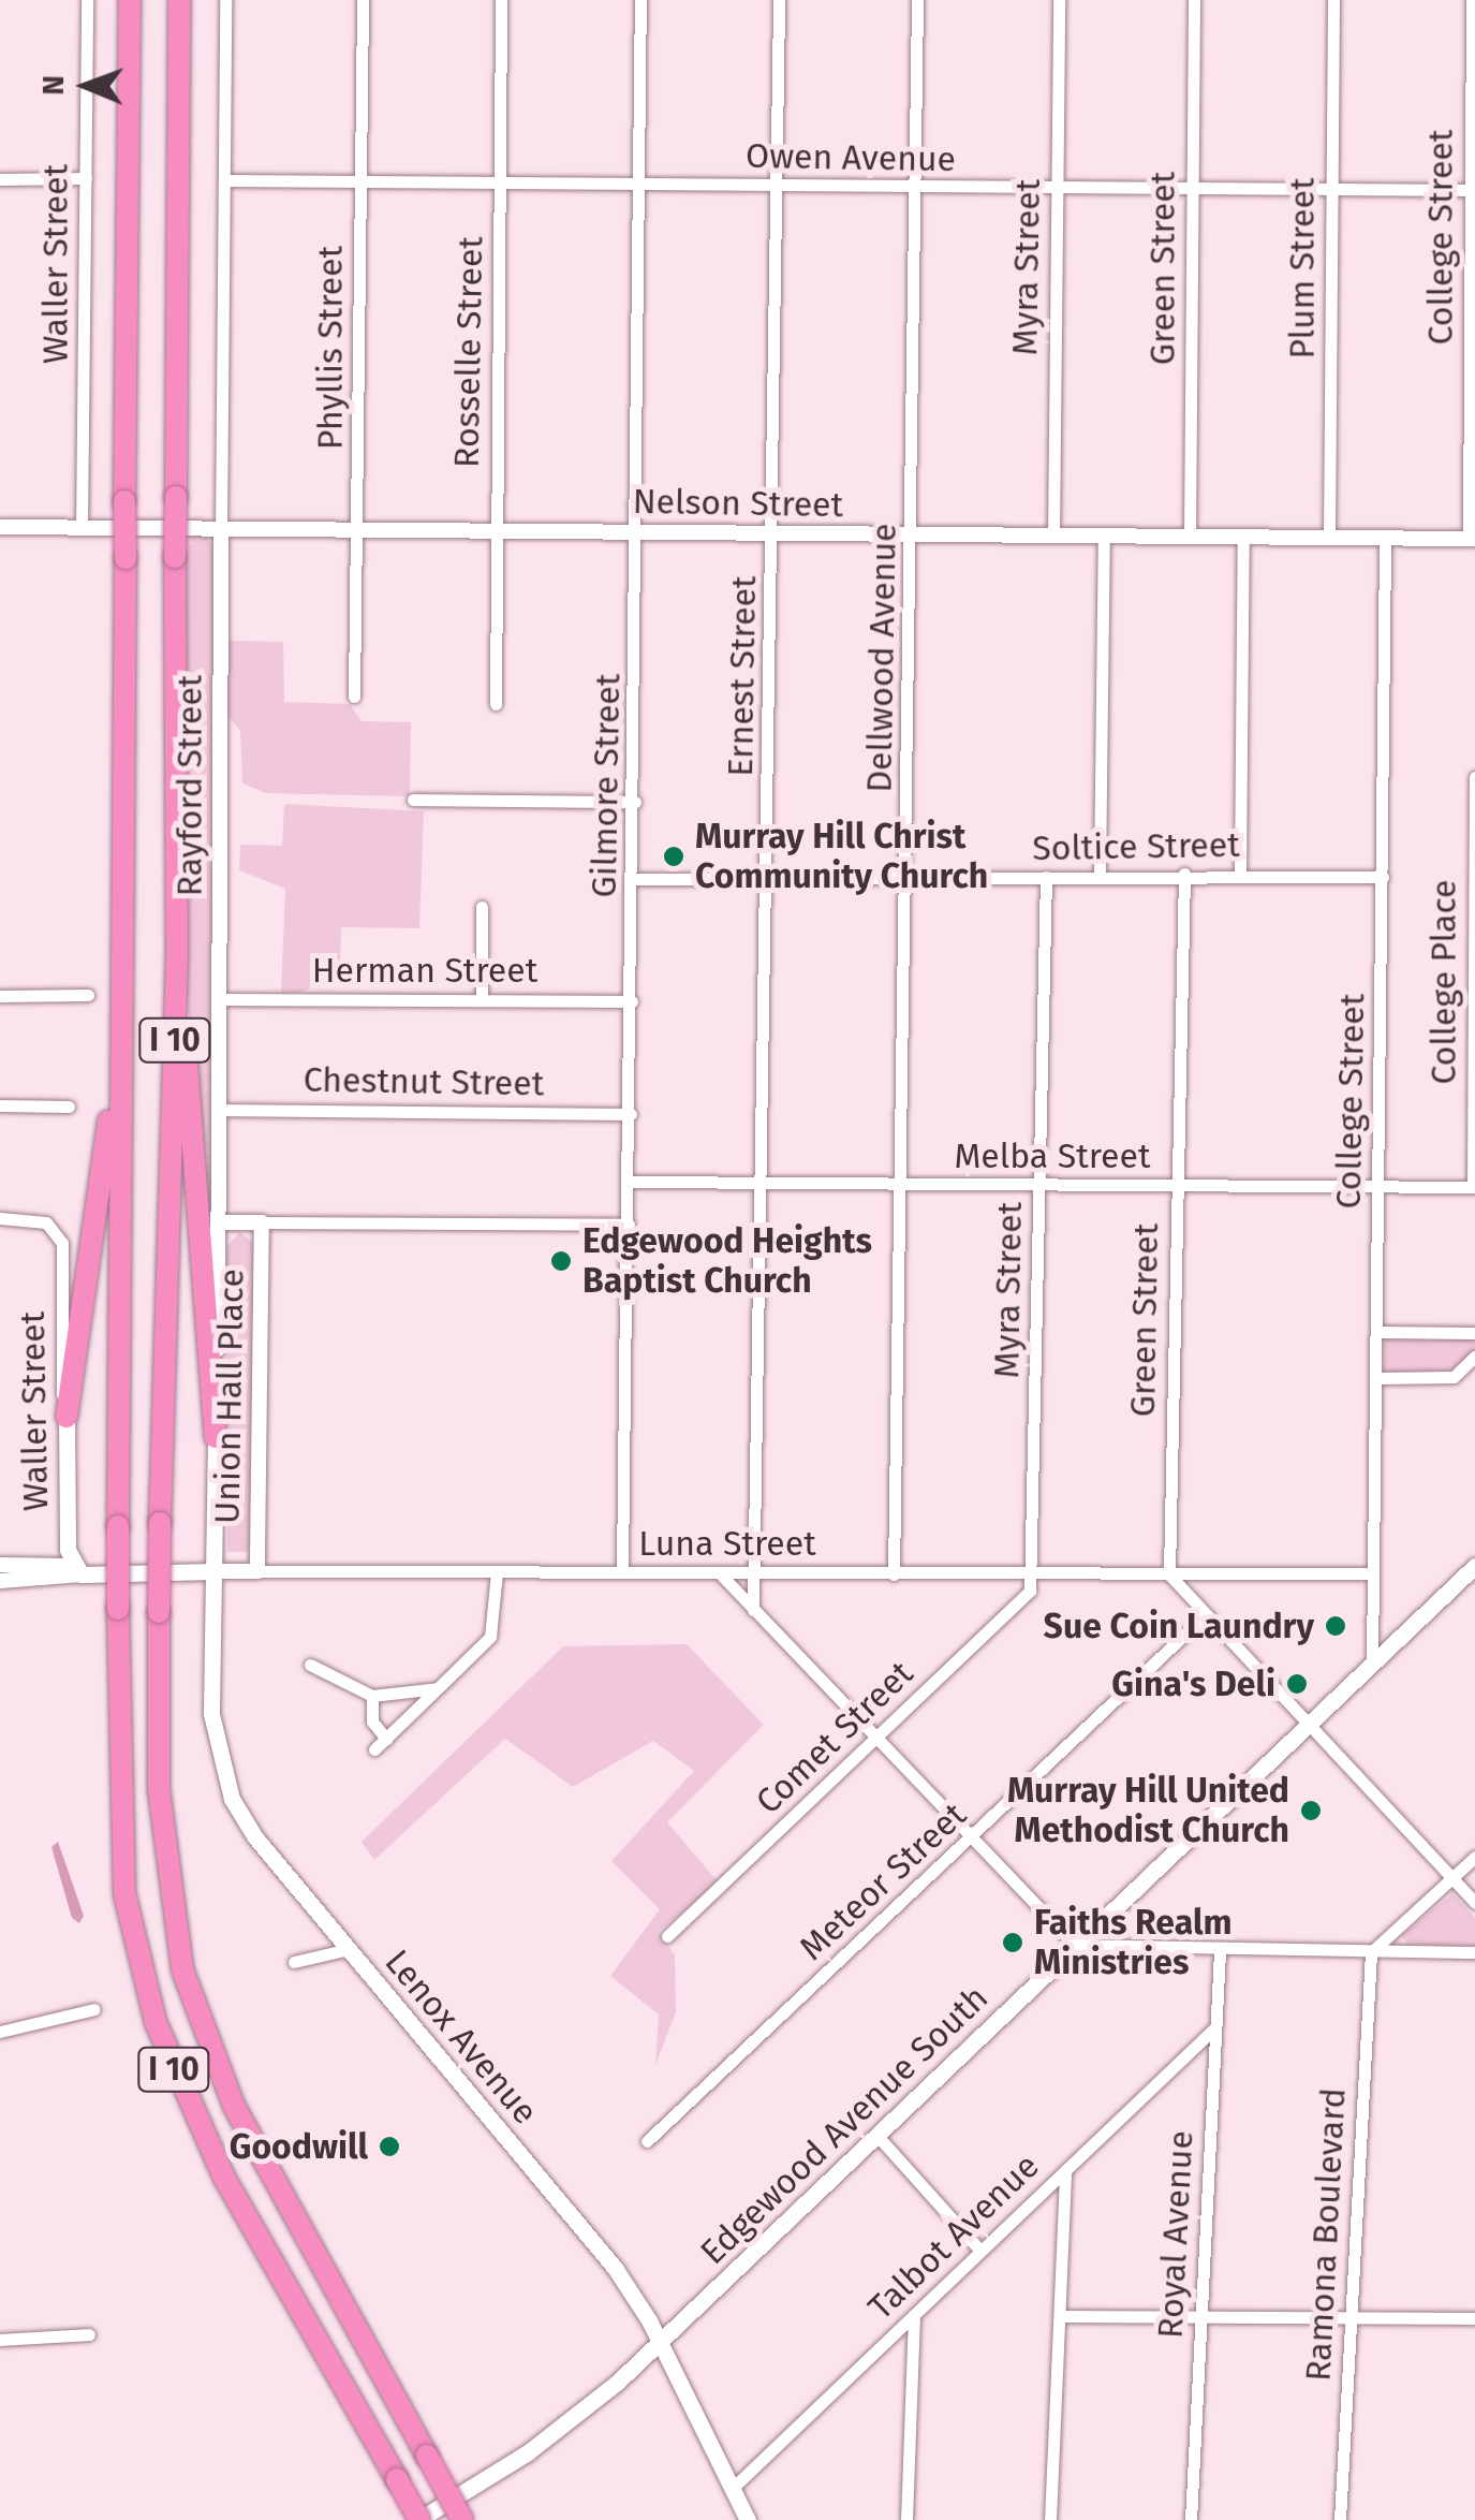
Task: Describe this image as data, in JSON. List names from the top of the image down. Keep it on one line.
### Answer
{"streets":{"highway":["I 10"],"main road":["Waller Street","Rayford Street","Luna Street","Lenox Avenue","Edgewood Avenue South"],"street":["Owen Avenue","College Street","Myra Street","Green Street","Plum Street","Phyllis Street","Rosselle Street","Nelson Street","Dellwood Avenue","Ernest Street","Gilmore Street","Soltice Street","Herman Street","College Place","Chestnut Street","Melba Street","Union Hall Place","Comet Street","Meteor Street","Royal Avenue","Ramona Boulevard","Talbot Avenue"]},"crossings":[["Owen Avenue","College Street"],["Owen Avenue","Myra Street"],["Owen Avenue","Green Street"],["Owen Avenue","Plum Street"],["Owen Avenue","Phyllis Street"],["Owen Avenue","Rosselle Street"],["Owen Avenue","Dellwood Avenue"],["Owen Avenue","Ernest Street"],["Owen Avenue","Rayford Street"],["Owen Avenue","Gilmore Street"],["College Street","Nelson Street"],["College Street","Soltice Street"],["College Street","Melba Street"],["College Street","Luna Street"],["College Street","Edgewood Avenue South"],["Waller Street","Nelson Street"],["Waller Street","Luna Street"],["Myra Street","Nelson Street"],["Myra Street","Soltice Street"],["Myra Street","Melba Street"],["Myra Street","Luna Street"],["Myra Street","Comet Street"],["Green Street","Nelson Street"],["Green Street","Soltice Street"],["Green Street","Melba Street"],["Green Street","Luna Street"],["Plum Street","Nelson Street"],["Phyllis Street","Nelson Street"],["Rosselle Street","Nelson Street"],["Nelson Street","Dellwood Avenue"],["Nelson Street","Ernest Street"],["Nelson Street","Rayford Street"],["Nelson Street","Gilmore Street"],["Dellwood Avenue","Soltice Street"],["Dellwood Avenue","Melba Street"],["Dellwood Avenue","Luna Street"],["Ernest Street","Soltice Street"],["Ernest Street","Melba Street"],["Ernest Street","Luna Street"],["Rayford Street","Herman Street"],["Rayford Street","Chestnut Street"],["Rayford Street","Luna Street"],["Rayford Street","Lenox Avenue"],["Gilmore Street","Soltice Street"],["Gilmore Street","Herman Street"],["Gilmore Street","Chestnut Street"],["Gilmore Street","Melba Street"],["Gilmore Street","Luna Street"],["College Place","Melba Street"],["I 10","Edgewood Avenue South"],["Union Hall Place","Luna Street"],["Luna Street","Comet Street"],["Luna Street","Lenox Avenue"],["Lenox Avenue","Edgewood Avenue South"],["Lenox Avenue","Talbot Avenue"],["Royal Avenue","Talbot Avenue"]],"places":["Murray Hill Christ Community Church","Edgewood Heights Baptist Church","Sue Coin Laundry","Gina's Deli","Murray Hill United Methodist Church","Faiths Realm Ministries","Goodwill"],"north":"left"}
